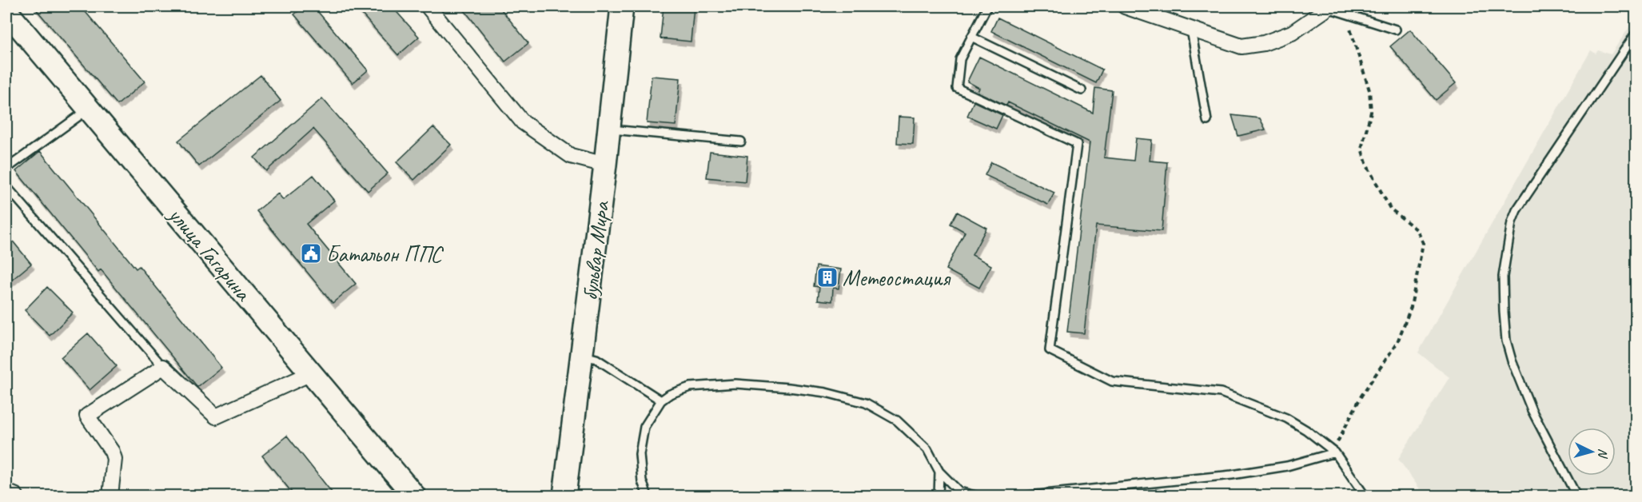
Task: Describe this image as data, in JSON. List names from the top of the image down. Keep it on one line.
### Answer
{"streets":{"main road":["бульвар Мира","улица Гагарина"]},"places":{"public building":["Батальон ППС"],"building":["Метеостация"]},"north":"right"}
